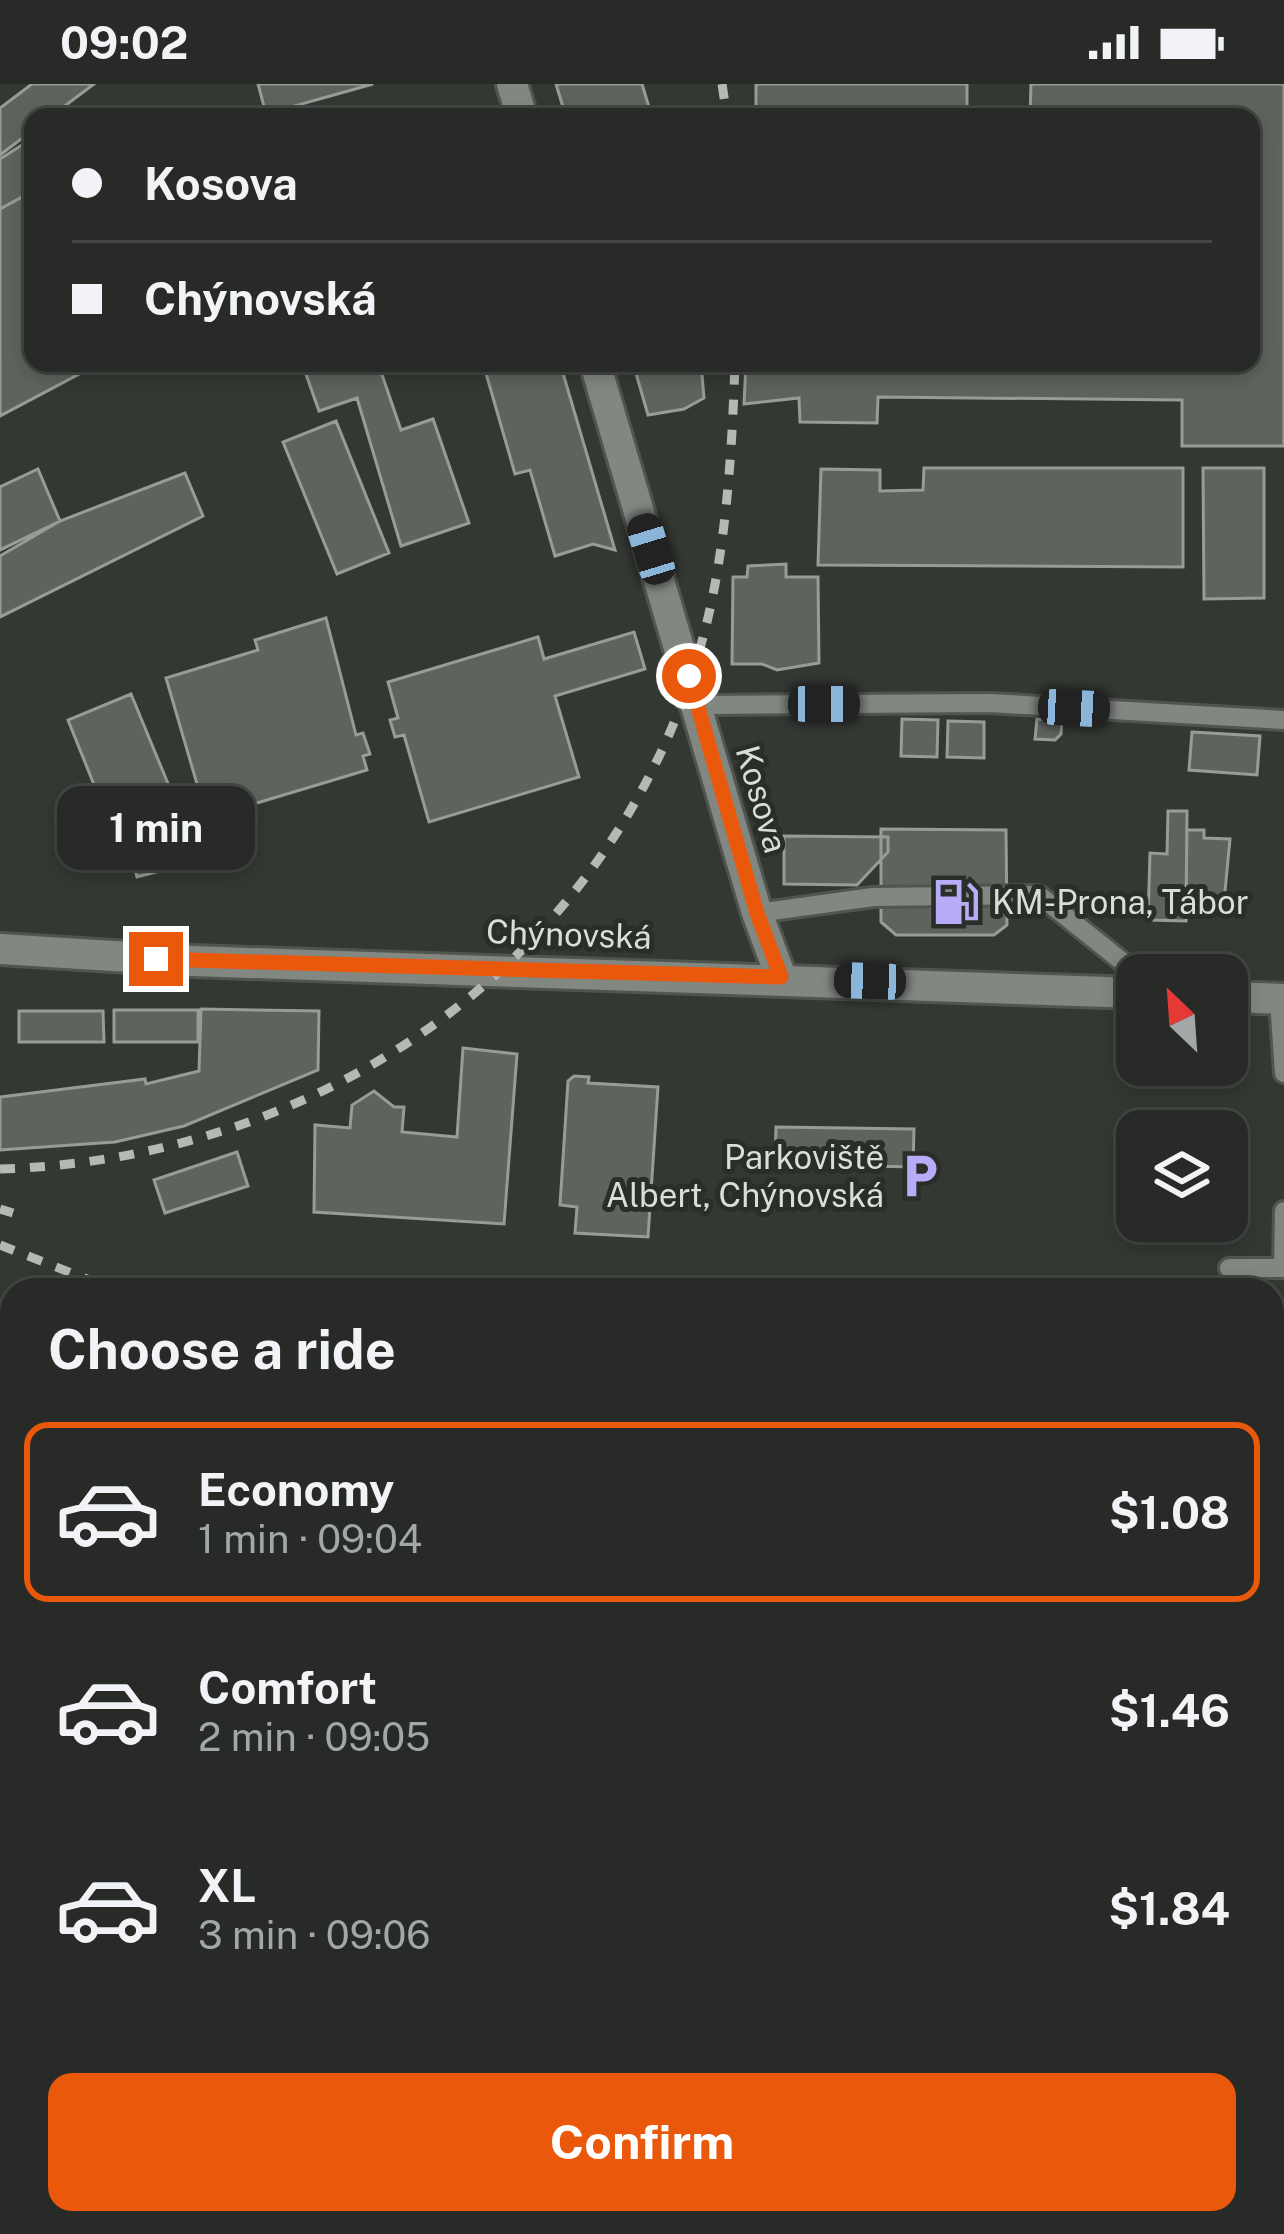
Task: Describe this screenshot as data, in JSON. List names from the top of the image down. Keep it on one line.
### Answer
{"streets":{"main road":["Kosova","Chýnovská"]},"crossings":[["Kosova","Chýnovská"]],"places":{"fuel station":["KM-Prona, Tábor"],"parking":["Parkoviště Albert, Chýnovská"]},"north":"top left","page":{"status":"09:02","banner":["Kosova","Chýnovská"],"bubble":"1 min","heading":"Choose a ride","list":[{"name":"Economy","note":"1 min · 09:04","value":"$1.08"},{"name":"Comfort","note":"2 min · 09:05","value":"$1.46"},{"name":"XL","note":"3 min · 09:06","value":"$1.84"}],"buttons":"Confirm"}}
